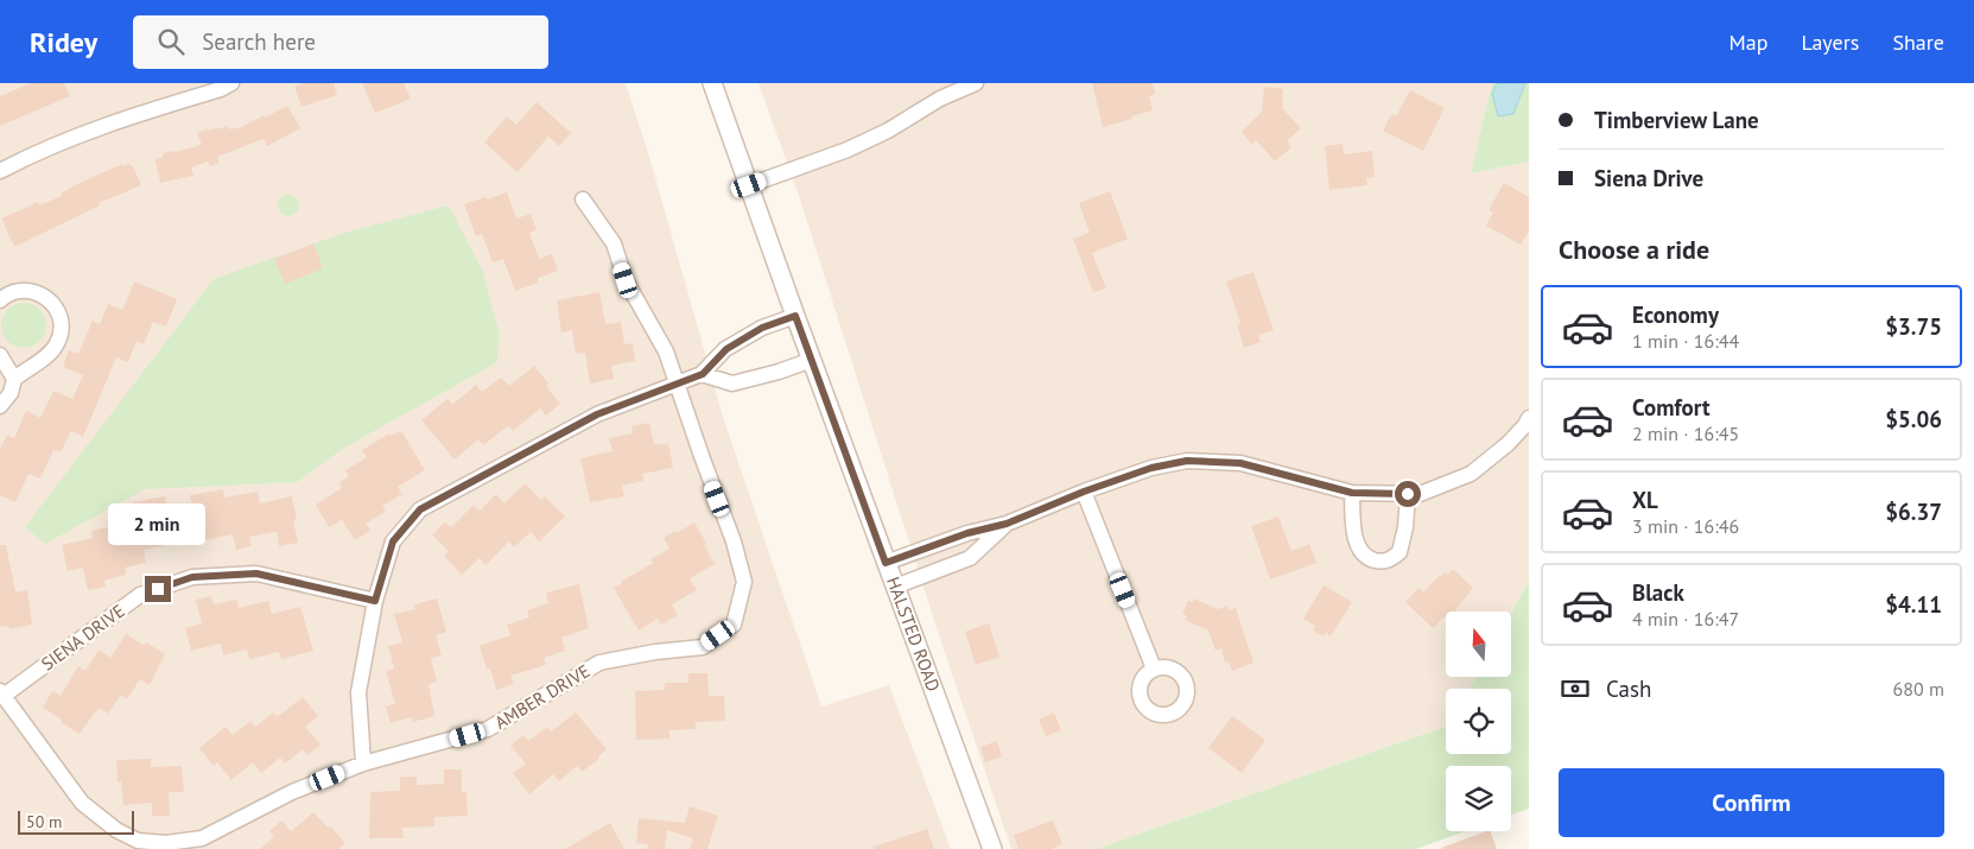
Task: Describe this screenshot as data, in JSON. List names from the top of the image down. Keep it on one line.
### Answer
{"streets":{"street":["HALSTED ROAD","SIENA DRIVE","AMBER DRIVE"]},"crossings":[["SIENA DRIVE","AMBER DRIVE"]],"scale_bar":"50 m","north":"top","page":{"header":"Ridey","search":"Search here","nav":["Map","Layers","Share"],"banner":["Timberview Lane","Siena Drive"],"heading":"Choose a ride","list":[{"name":"Economy","note":"1 min · 16:44","value":"$3.75"},{"name":"Comfort","note":"2 min · 16:45","value":"$5.06"},{"name":"XL","note":"3 min · 16:46","value":"$6.37"},{"name":"Black","note":"4 min · 16:47","value":"$4.11"}],"bubble":"2 min","pay":["Cash","680 m"],"buttons":"Confirm","scale":"50 m"}}
